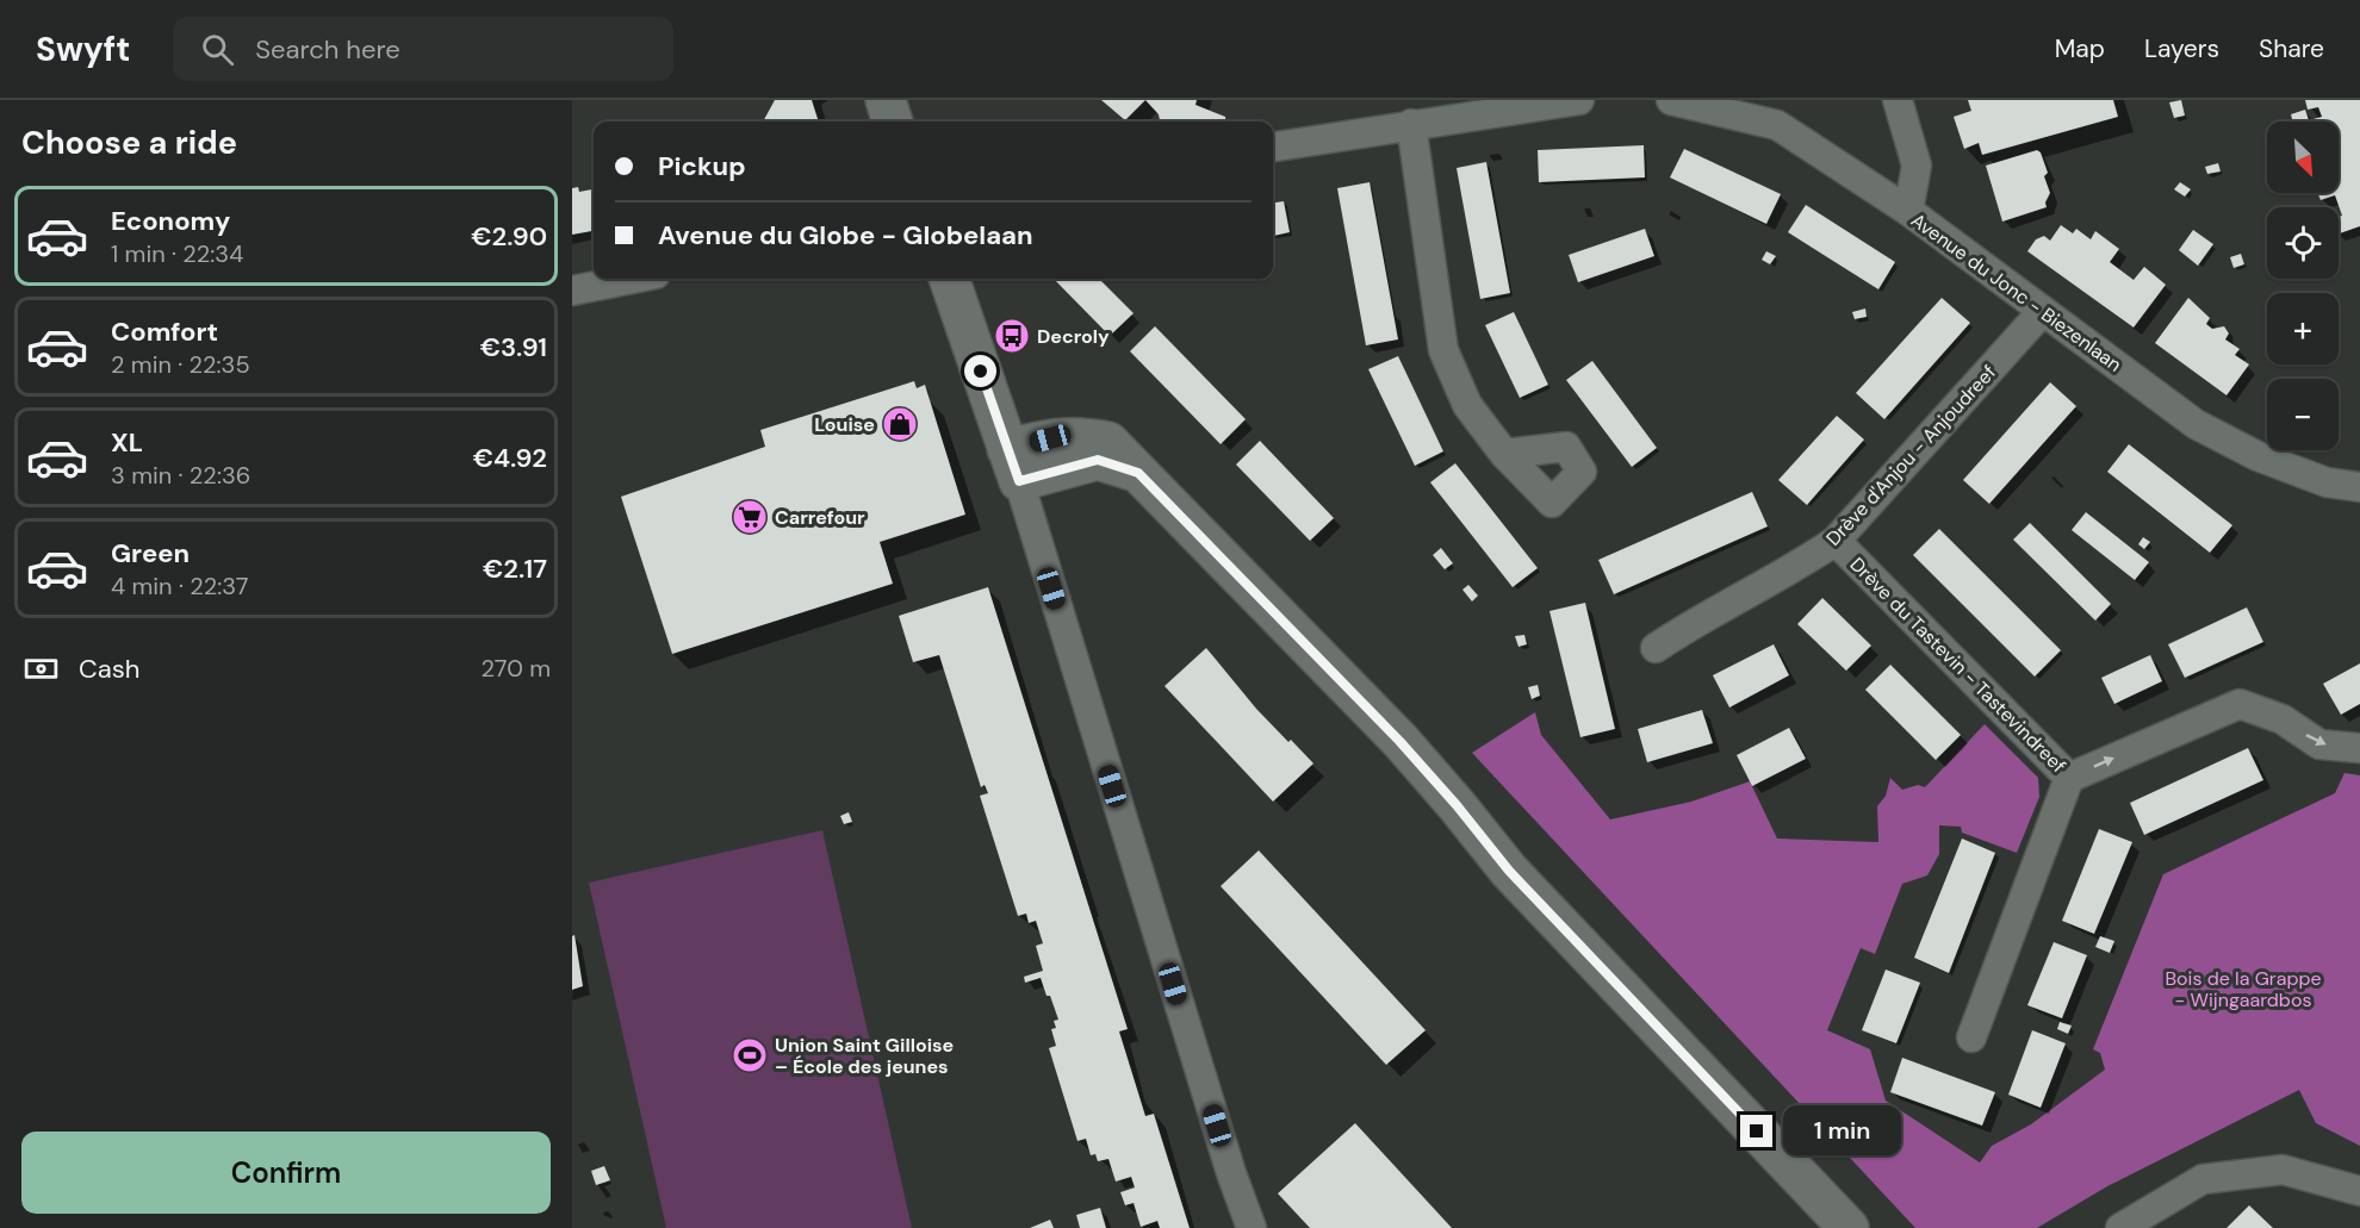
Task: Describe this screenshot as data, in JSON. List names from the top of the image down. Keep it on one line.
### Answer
{"streets":{"street":["Avenue du Jonc - Biezenlaan","Drève d'Anjou - Anjoudreef","Drève du Tastevin - Tastevindreef"]},"crossings":[["Avenue du Jonc - Biezenlaan","Drève d'Anjou - Anjoudreef"],["Drève d'Anjou - Anjoudreef","Drève du Tastevin - Tastevindreef"]],"one_way":["Drève du Tastevin - Tastevindreef"],"parks":["Bois de la Grappe - Wijngaardbos"],"places":{"bus stop":["Decroly"],"shop":["Louise"],"supermarket":["Carrefour"],"sports":["Union Saint Gilloise – École des jeunes"]},"north":"bottom right","page":{"header":"Swyft","search":"Search here","nav":["Map","Layers","Share"],"heading":"Choose a ride","map_buttons":["+","−"],"banner":["Pickup","Avenue du Globe - Globelaan"],"list":[{"name":"Economy","note":"1 min · 22:34","value":"€2.90"},{"name":"Comfort","note":"2 min · 22:35","value":"€3.91"},{"name":"XL","note":"3 min · 22:36","value":"€4.92"},{"name":"Green","note":"4 min · 22:37","value":"€2.17"}],"pay":["Cash","270 m"],"bubble":"1 min","buttons":"Confirm"}}
